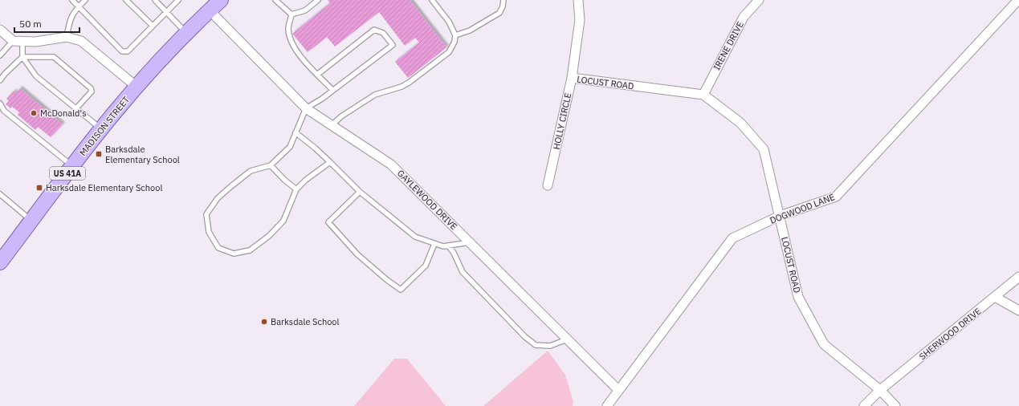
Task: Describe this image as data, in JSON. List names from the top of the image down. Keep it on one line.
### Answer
{"streets":{"main road":["MADISON STREET","US 41A"],"street":["IRENE DRIVE","LOCUST ROAD","HOLLY CIRCLE","GAYLEWOOD DRIVE","DOGWOOD LANE","SHERWOOD DRIVE"]},"crossings":[["IRENE DRIVE","LOCUST ROAD"],["LOCUST ROAD","HOLLY CIRCLE"],["LOCUST ROAD","DOGWOOD LANE"],["LOCUST ROAD","SHERWOOD DRIVE"],["MADISON STREET","GAYLEWOOD DRIVE"],["GAYLEWOOD DRIVE","DOGWOOD LANE"]],"places":{"other":["McDonald's","Barksdale School"],"transit":["Barksdale Elementary School","Harksdale Elementary School"]},"scale_bar":"50 m"}
